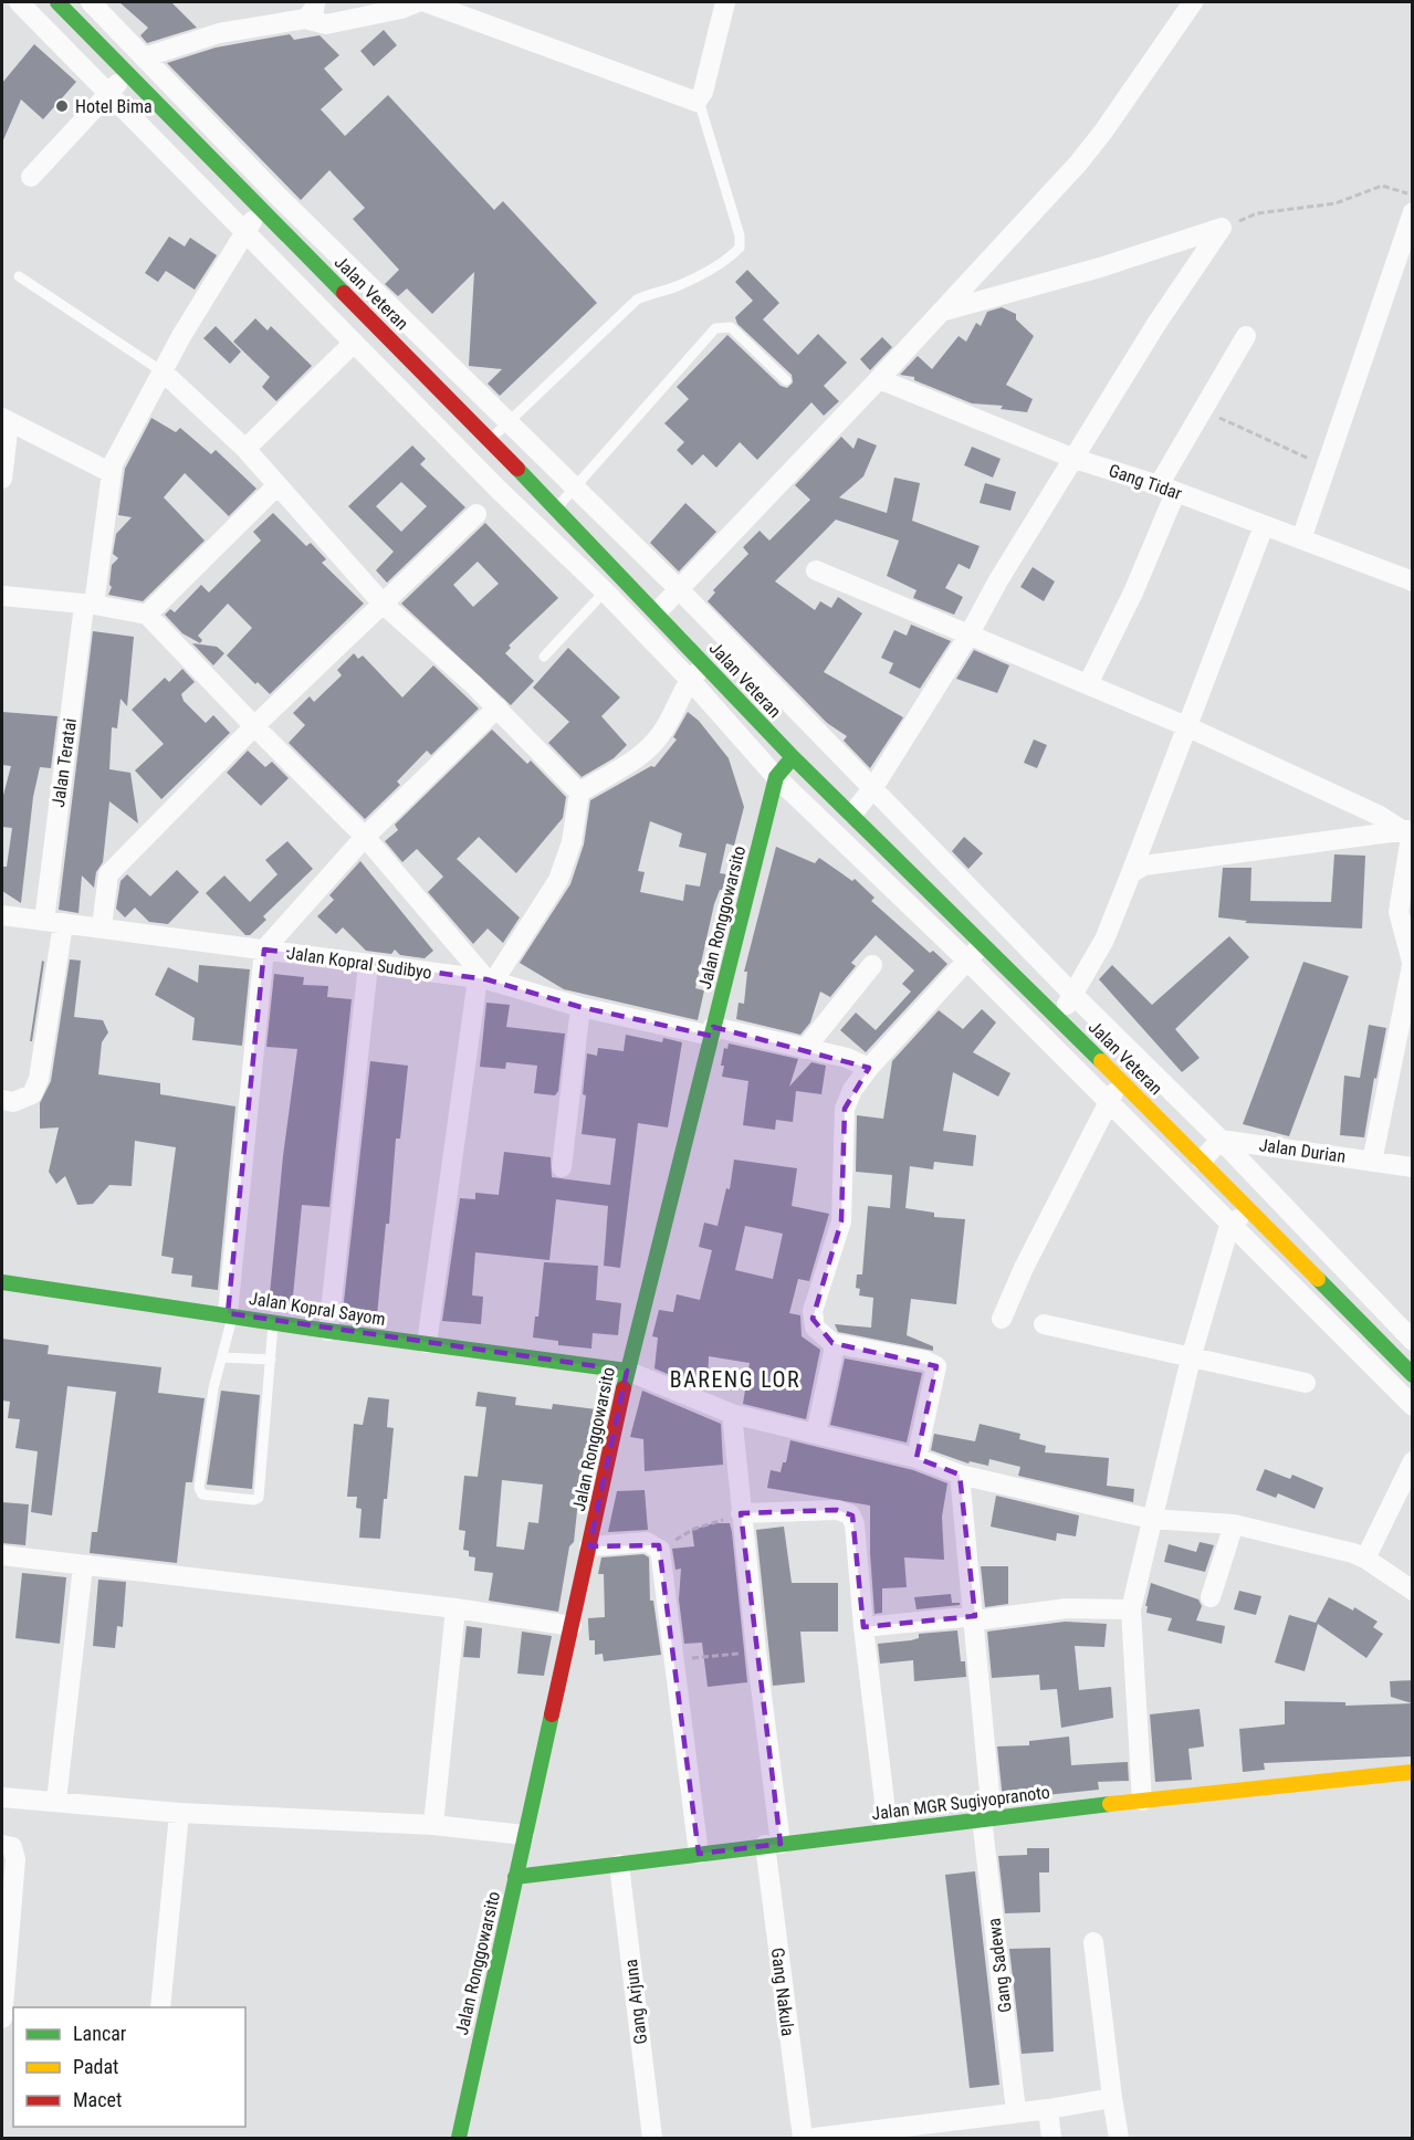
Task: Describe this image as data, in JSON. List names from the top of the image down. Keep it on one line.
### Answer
{"streets":{"street":["Jalan Veteran","Gang Tidar","Jalan Teratai","Jalan Ronggowarsito","Jalan Kopral Sudibyo","Jalan Durian","Jalan Kopral Sayom","Jalan MGR Sugiyopranoto","Gang Sadewa","Gang Nakula","Gang Arjuna"]},"crossings":[["Jalan Veteran","Jalan Teratai"],["Jalan Veteran","Jalan Ronggowarsito"],["Jalan Teratai","Jalan Kopral Sudibyo"],["Jalan Ronggowarsito","Jalan Kopral Sudibyo"],["Jalan Ronggowarsito","Jalan Kopral Sayom"],["Jalan Ronggowarsito","Jalan MGR Sugiyopranoto"],["Jalan MGR Sugiyopranoto","Gang Sadewa"],["Jalan MGR Sugiyopranoto","Gang Nakula"],["Jalan MGR Sugiyopranoto","Gang Arjuna"]],"districts":["BARENG LOR"],"places":["Hotel Bima"],"legend":["Lancar","Padat","Macet"]}
